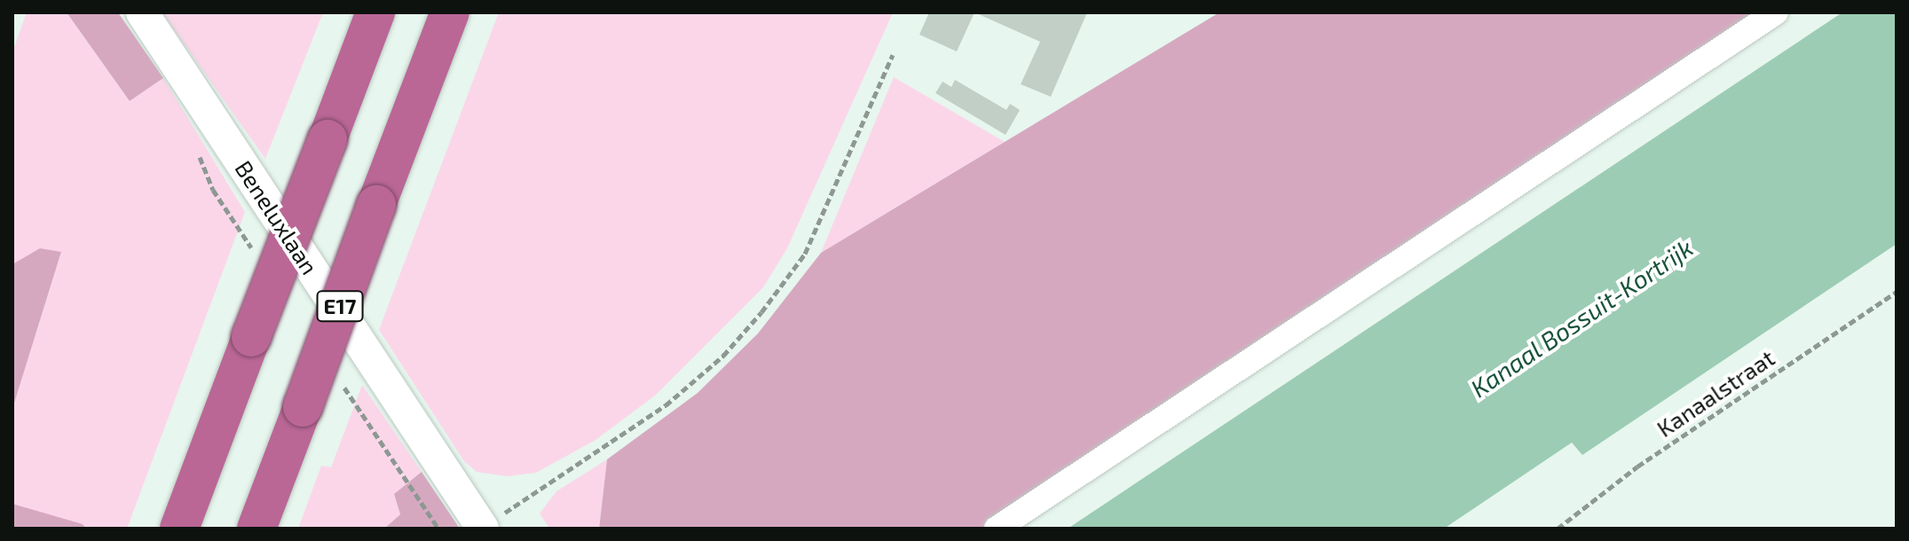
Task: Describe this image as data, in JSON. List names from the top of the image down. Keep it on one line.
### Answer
{"streets":{"highway":["E17"],"street":["Beneluxlaan"],"path":["Kanaalstraat"]},"water":["Kanaal Bossuit-Kortrijk"]}
